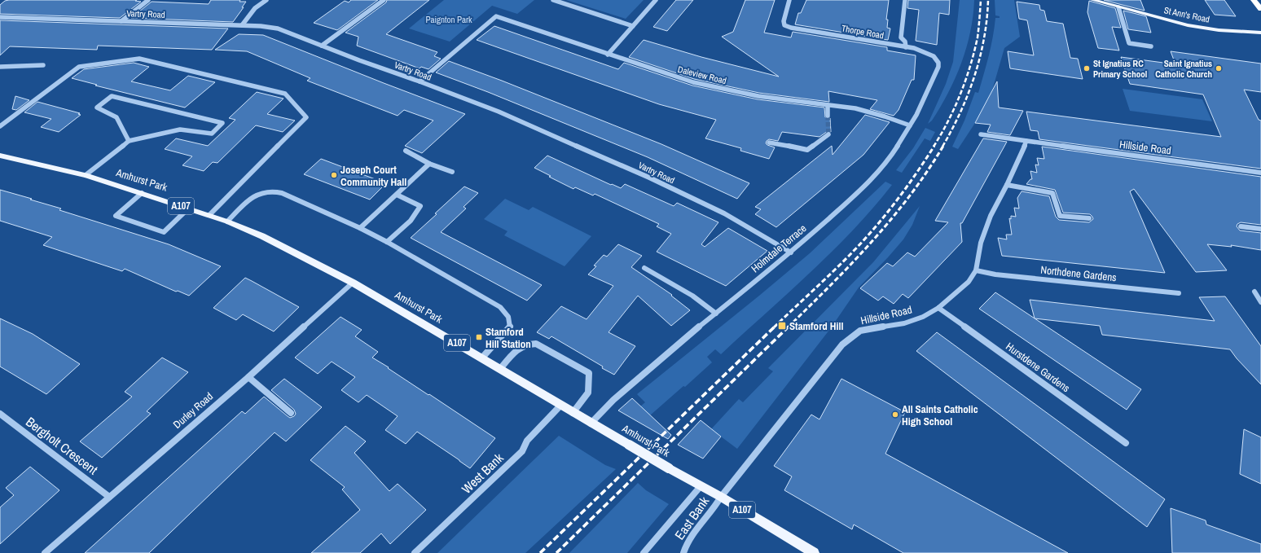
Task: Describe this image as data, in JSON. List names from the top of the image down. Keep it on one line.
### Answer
{"streets":{"main road":["St Ann's Road","Amhurst Park","A107"],"street":["Vartry Road","Thorpe Road","Daleview Road","Hillside Road","Holmdale Terrace","Northdene Gardens","Hurstdene Gardens","Durley Road","Bergholt Crescent","West Bank","East Bank"]},"crossings":[["Vartry Road","Daleview Road"],["Vartry Road","Holmdale Terrace"],["Thorpe Road","Holmdale Terrace"],["Daleview Road","Holmdale Terrace"],["Hillside Road","Amhurst Park"],["Hillside Road","Northdene Gardens"],["Hillside Road","Hurstdene Gardens"],["Hillside Road","East Bank"],["Amhurst Park","Holmdale Terrace"],["Amhurst Park","Durley Road"],["Amhurst Park","West Bank"],["Amhurst Park","East Bank"],["Durley Road","Bergholt Crescent"]],"parks":["Paignton Park"],"places":{"other":["St Ignatius RC Primary School","Saint Ignatius Catholic Church","Joseph Court Community Hall","All Saints Catholic High School"],"transit":["Stamford Hill","Stamford Hill Station"]}}
